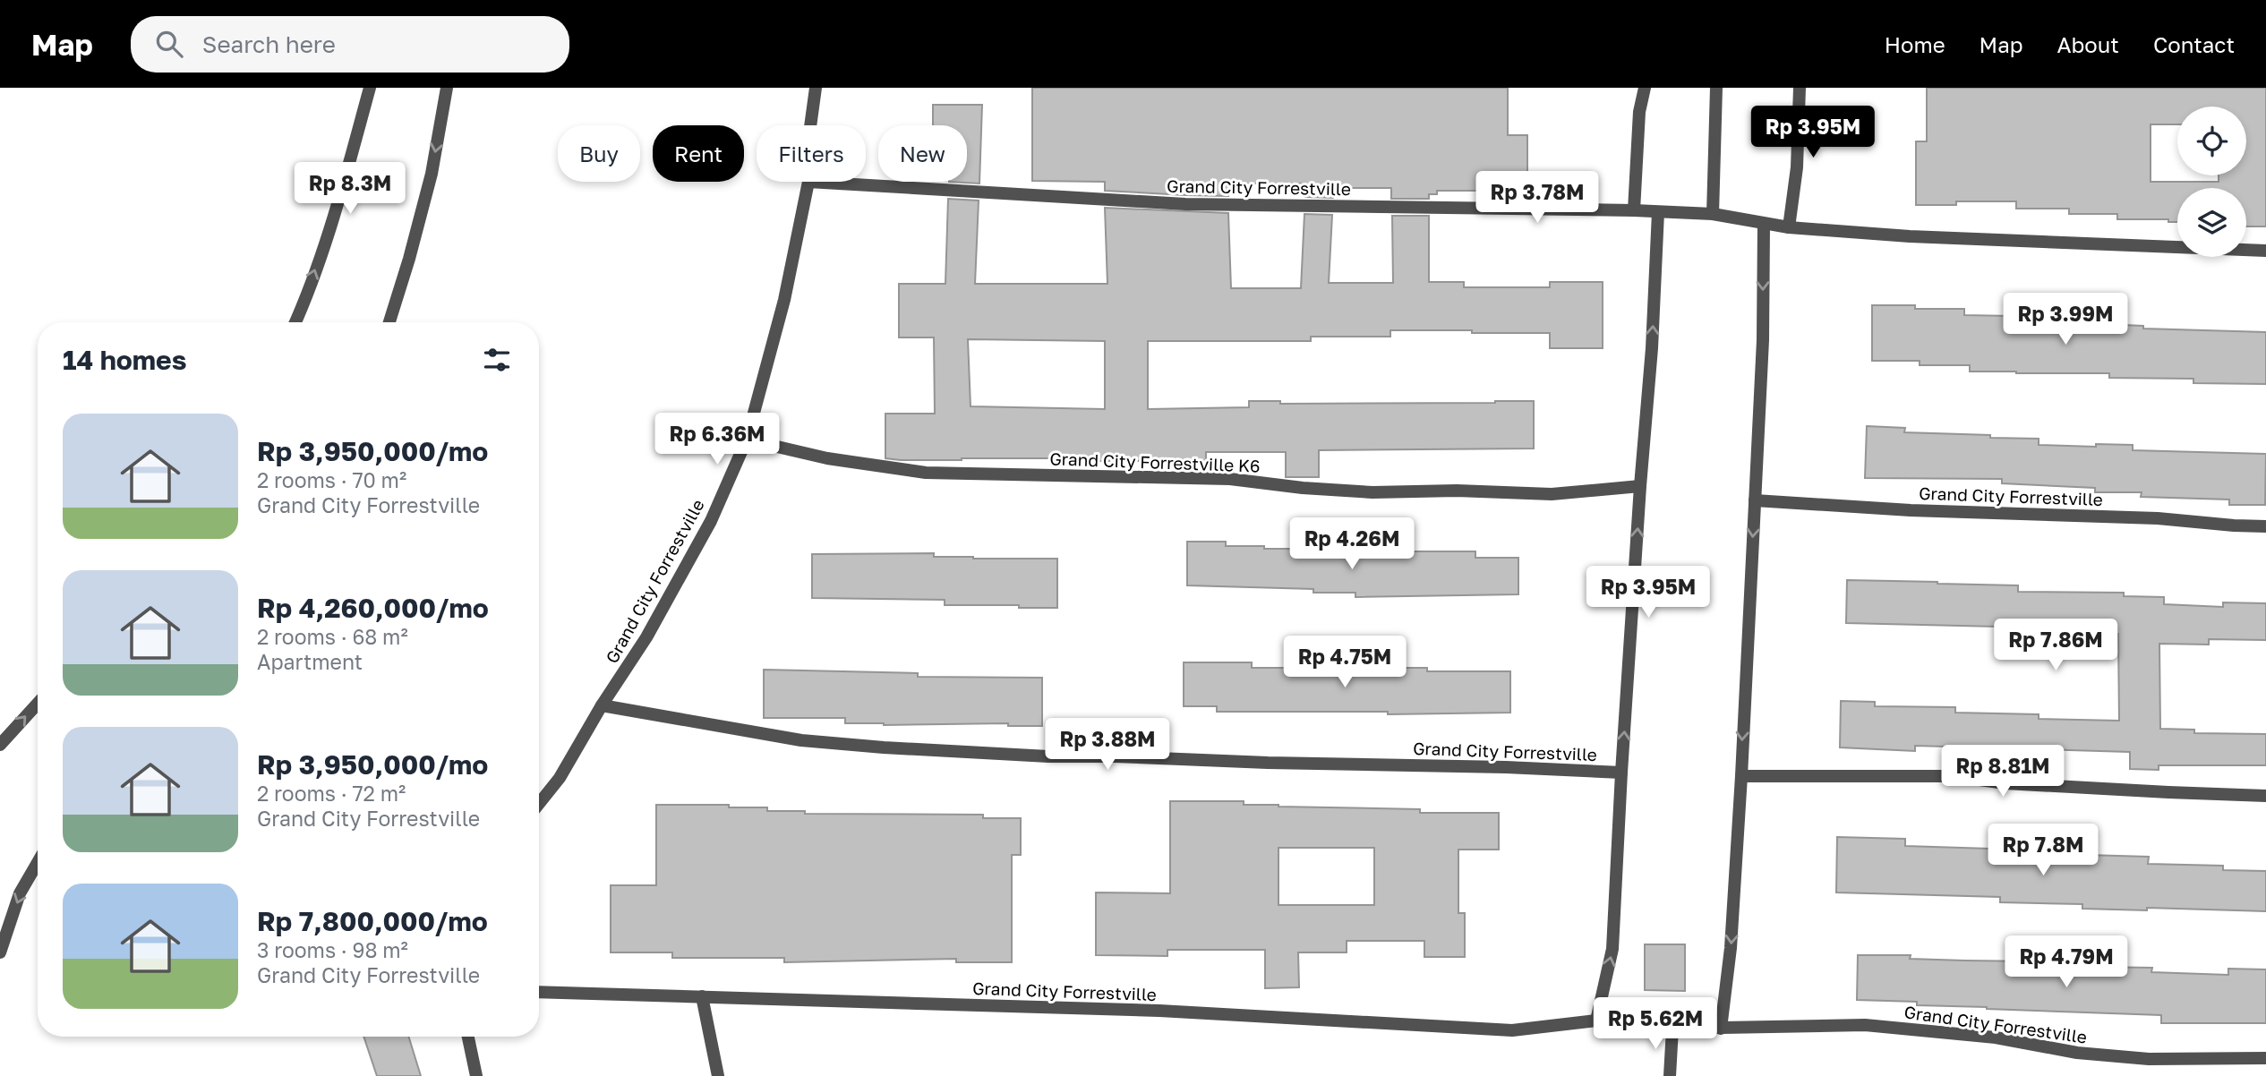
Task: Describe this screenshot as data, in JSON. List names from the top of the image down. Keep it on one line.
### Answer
{"streets":{"street":["Grand City Forrestville","Grand City Forrestville K6"]},"crossings":[["Grand City Forrestville","Grand City Forrestville K6"]],"page":{"header":"Map","search":"Search here","nav":["Home","Map","About","Contact"],"price":["Rp 3.95M","Rp 8.3M","Rp 3.78M","Rp 3.99M","Rp 6.36M","Rp 4.26M","Rp 3.95M","Rp 7.86M","Rp 4.75M","Rp 3.88M","Rp 8.81M","Rp 7.8M","Rp 4.79M","Rp 5.62M"],"chip":["Buy","Rent","Filters","New"],"heading":"14 homes","list":[{"name":"Rp 3,950,000/mo","note":"2 rooms · 70 m² · Grand City Forrestville"},{"name":"Rp 4,260,000/mo","note":"2 rooms · 68 m² · Apartment"},{"name":"Rp 3,950,000/mo","note":"2 rooms · 72 m² · Grand City Forrestville"},{"name":"Rp 7,800,000/mo","note":"3 rooms · 98 m² · Grand City Forrestville"}]}}
